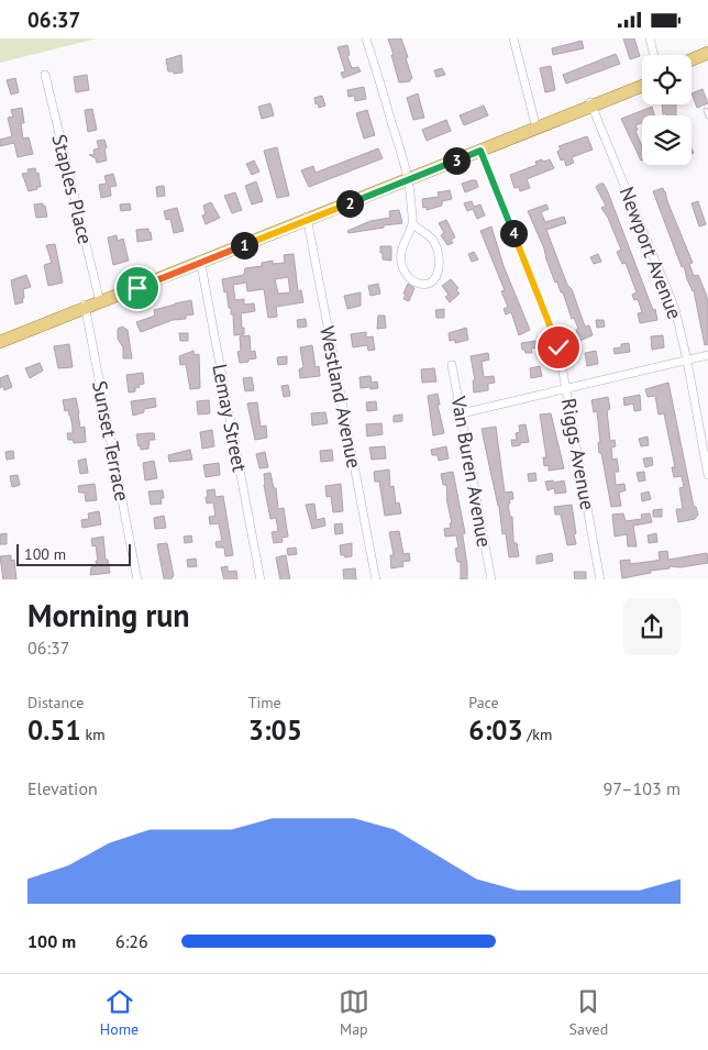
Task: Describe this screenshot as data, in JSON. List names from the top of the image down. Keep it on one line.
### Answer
{"streets":{"street":["Staples Place","Newport Avenue","Westland Avenue","Lemay Street","Sunset Terrace","Riggs Avenue","Van Buren Avenue"]},"scale_bar":"100 m","page":{"status":"06:37","pins":["3","2","4","1"],"scale":"100 m","heading":["Morning run","06:37"],"stats":[["Distance","0.51 km"],["Time","3:05"],["Pace","6:03 /km"]],"chart":["Elevation","97–103 m"],"list":[{"name":"100 m","note":"6:26"}],"tabs":["Home","Map","Saved"]}}
